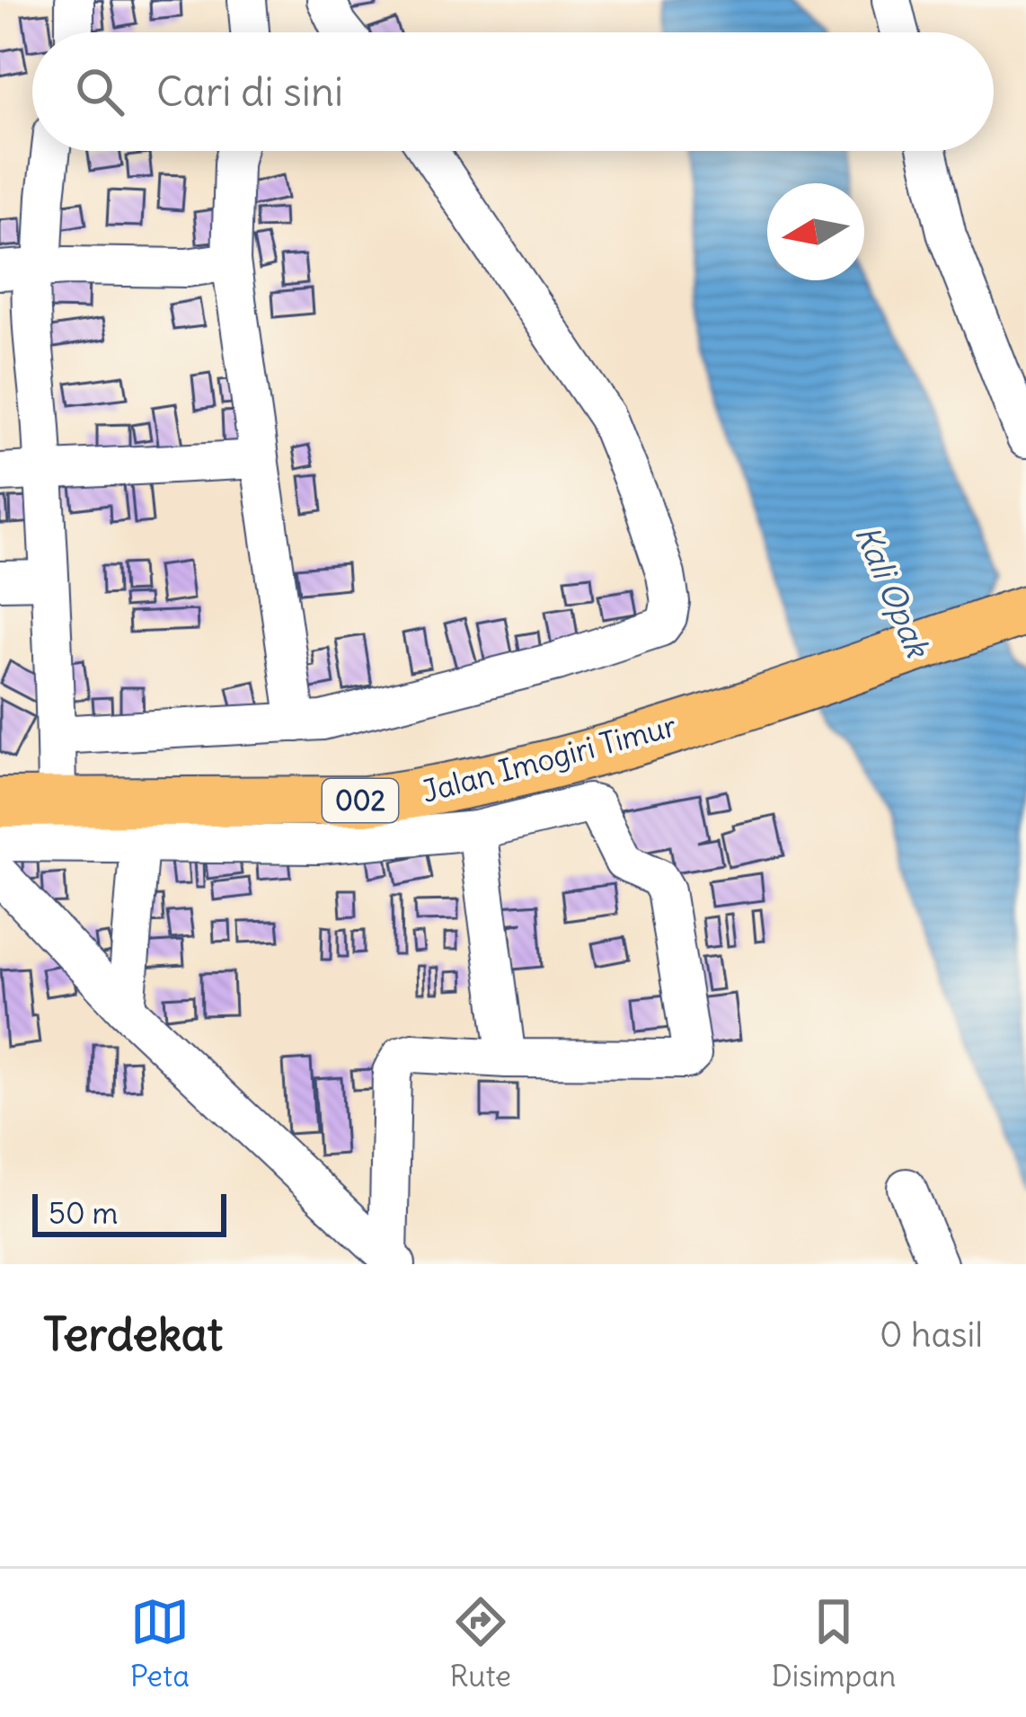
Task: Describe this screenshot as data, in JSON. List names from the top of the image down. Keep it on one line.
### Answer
{"streets":{"main road":["Jalan Imogiri Timur","002"]},"water":["Kali Opak"],"scale_bar":"50 m","north":"left","page":{"search":"Cari di sini","scale":"50 m","heading":["Terdekat","0 hasil"],"nav":["Peta","Rute","Disimpan"]}}
